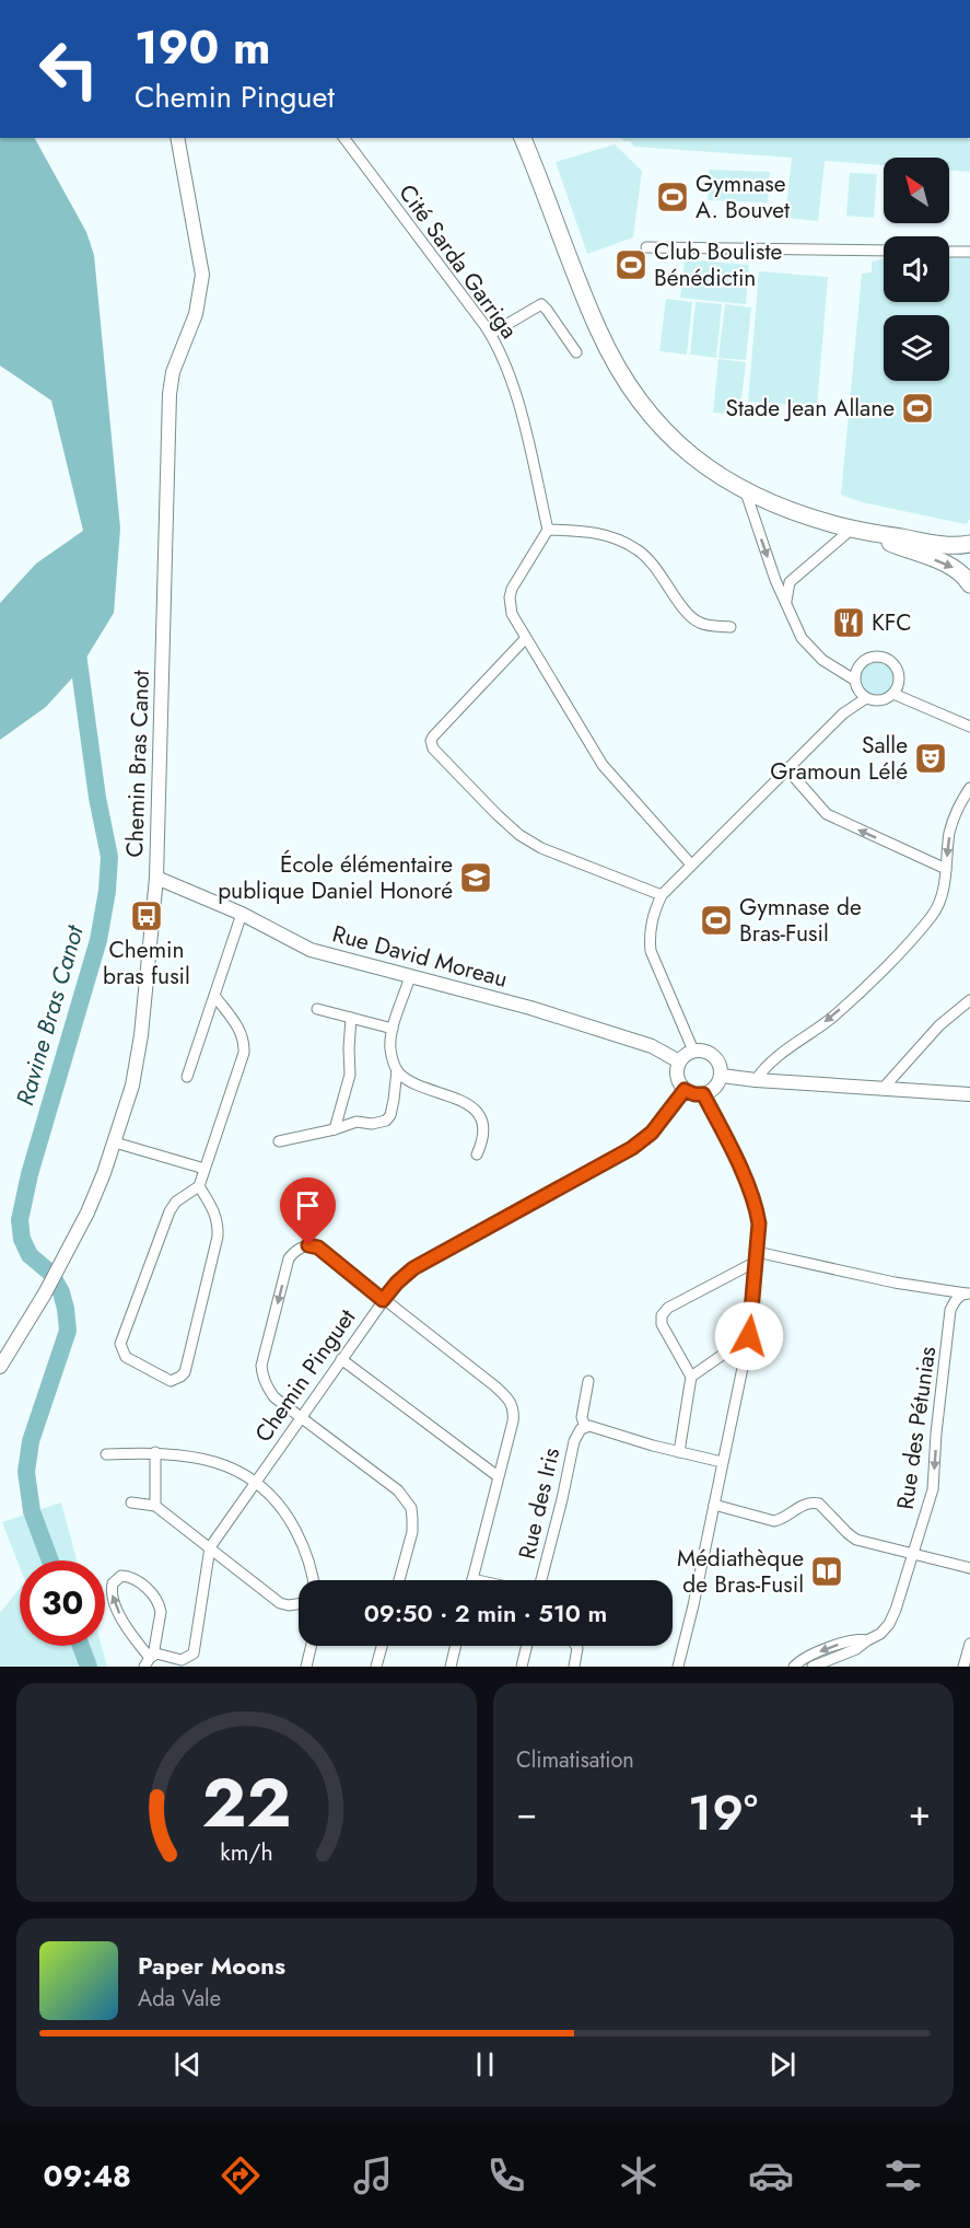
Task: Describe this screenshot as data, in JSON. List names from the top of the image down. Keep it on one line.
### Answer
{"streets":{"street":["Cité Sarda Garriga","Chemin Bras Canot","Rue David Moreau","Chemin Pinguet","Rue des Pétunias","Rue des Iris"]},"crossings":[["Chemin Bras Canot","Rue David Moreau"],["Rue David Moreau","Chemin Pinguet"]],"one_way":["Rue des Pétunias"],"water":["Ravine Bras Canot"],"places":{"sports":["Gymnase A. Bouvet","Club Bouliste Bénédictin","Stade Jean Allane","Gymnase de Bras-Fusil"],"restaurant":["KFC"],"theatre":["Salle Gramoun Lélé"],"school or university":["École élémentaire publique Daniel Honoré"],"bus stop":["Chemin bras fusil"],"library":["Médiathèque de Bras-Fusil"]},"north":"top left","page":{"turn":["190 m","Chemin Pinguet"],"limit":"30","trip":"09:50 · 2 min · 510 m","tile":"Climatisation","heat":["−","19°","+"],"song":["Paper Moons","Ada Vale"],"tabs":"09:48","gauge":["22","km/h"]}}
